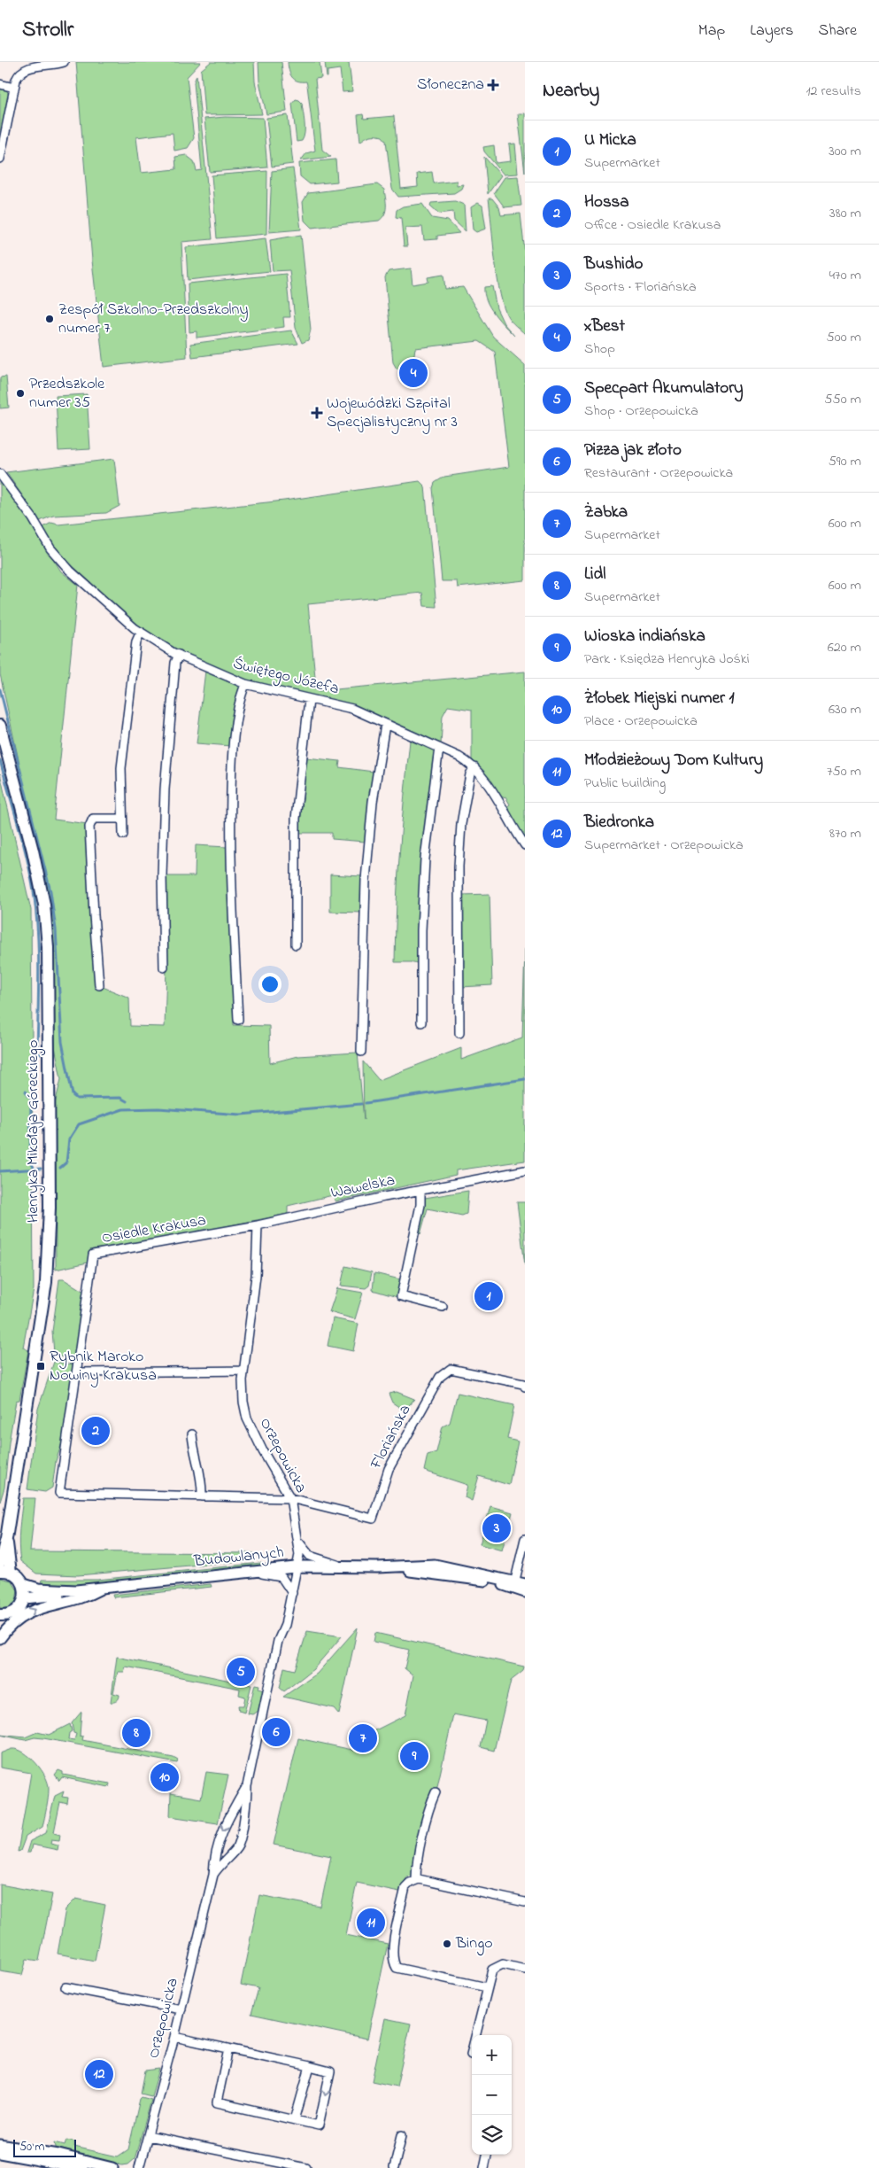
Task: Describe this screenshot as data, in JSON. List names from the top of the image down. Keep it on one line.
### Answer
{"streets":{"main road":["Henryka Mikołaja Góreckiego"],"street":["Świętego Józefa","Wawelska","Osiedle Krakusa","Floriańska","Orzepowicka","Budowlanych"]},"crossings":[["Wawelska","Osiedle Krakusa"],["Wawelska","Orzepowicka"],["Osiedle Krakusa","Floriańska"],["Osiedle Krakusa","Orzepowicka"],["Floriańska","Orzepowicka"],["Orzepowicka","Budowlanych"]],"places":{"health":["Słoneczna","Wojewódzki Szpital Specjalistyczny nr 3"],"other":["Zespół Szkolno-Przedszkolny numer 7","Przedszkole numer 35","Bingo"],"transit":["Rybnik Maroko Nowiny Krakusa"]},"scale_bar":"50 m","page":{"header":"Strollr","nav":["Map","Layers","Share"],"heading":["Nearby","12 results"],"list":[{"mark":"1","name":"U Micka","note":"Supermarket","value":"300 m"},{"mark":"2","name":"Hossa","note":"Office · Osiedle Krakusa","value":"380 m"},{"mark":"3","name":"Bushido","note":"Sports · Floriańska","value":"470 m"},{"mark":"4","name":"xBest","note":"Shop","value":"500 m"},{"mark":"5","name":"Specpart Akumulatory","note":"Shop · Orzepowicka","value":"550 m"},{"mark":"6","name":"Pizza jak złoto","note":"Restaurant · Orzepowicka","value":"590 m"},{"mark":"7","name":"Żabka","note":"Supermarket","value":"600 m"},{"mark":"8","name":"Lidl","note":"Supermarket","value":"600 m"},{"mark":"9","name":"Wioska indiańska","note":"Park · Księdza Henryka Jośki","value":"620 m"},{"mark":"10","name":"Żłobek Miejski numer 1","note":"Place · Orzepowicka","value":"630 m"},{"mark":"11","name":"Młodzieżowy Dom Kultury","note":"Public building","value":"750 m"},{"mark":"12","name":"Biedronka","note":"Supermarket · Orzepowicka","value":"870 m"}],"pins":["4","1","2","3","5","6","8","7","9","10","11","12"],"map_buttons":["+","−"],"scale":"50 m"}}
